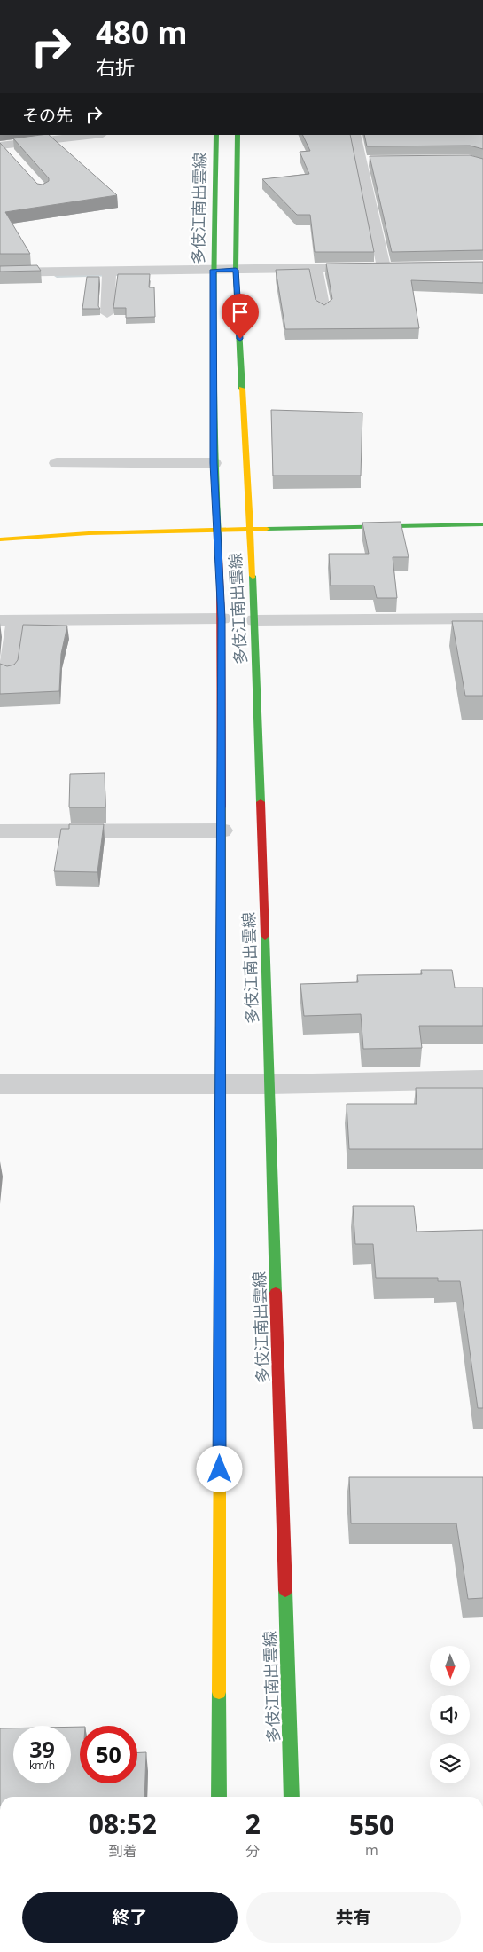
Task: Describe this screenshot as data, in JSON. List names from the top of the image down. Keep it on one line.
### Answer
{"streets":{"main road":["多伎江南出雲線"]},"north":"bottom","page":{"turn":["480 m","右折"],"then":"その先","speed":"39 km/h","limit":"50","eta":["08:52","到着","2","分","550","m"],"buttons":["終了","共有"]}}
